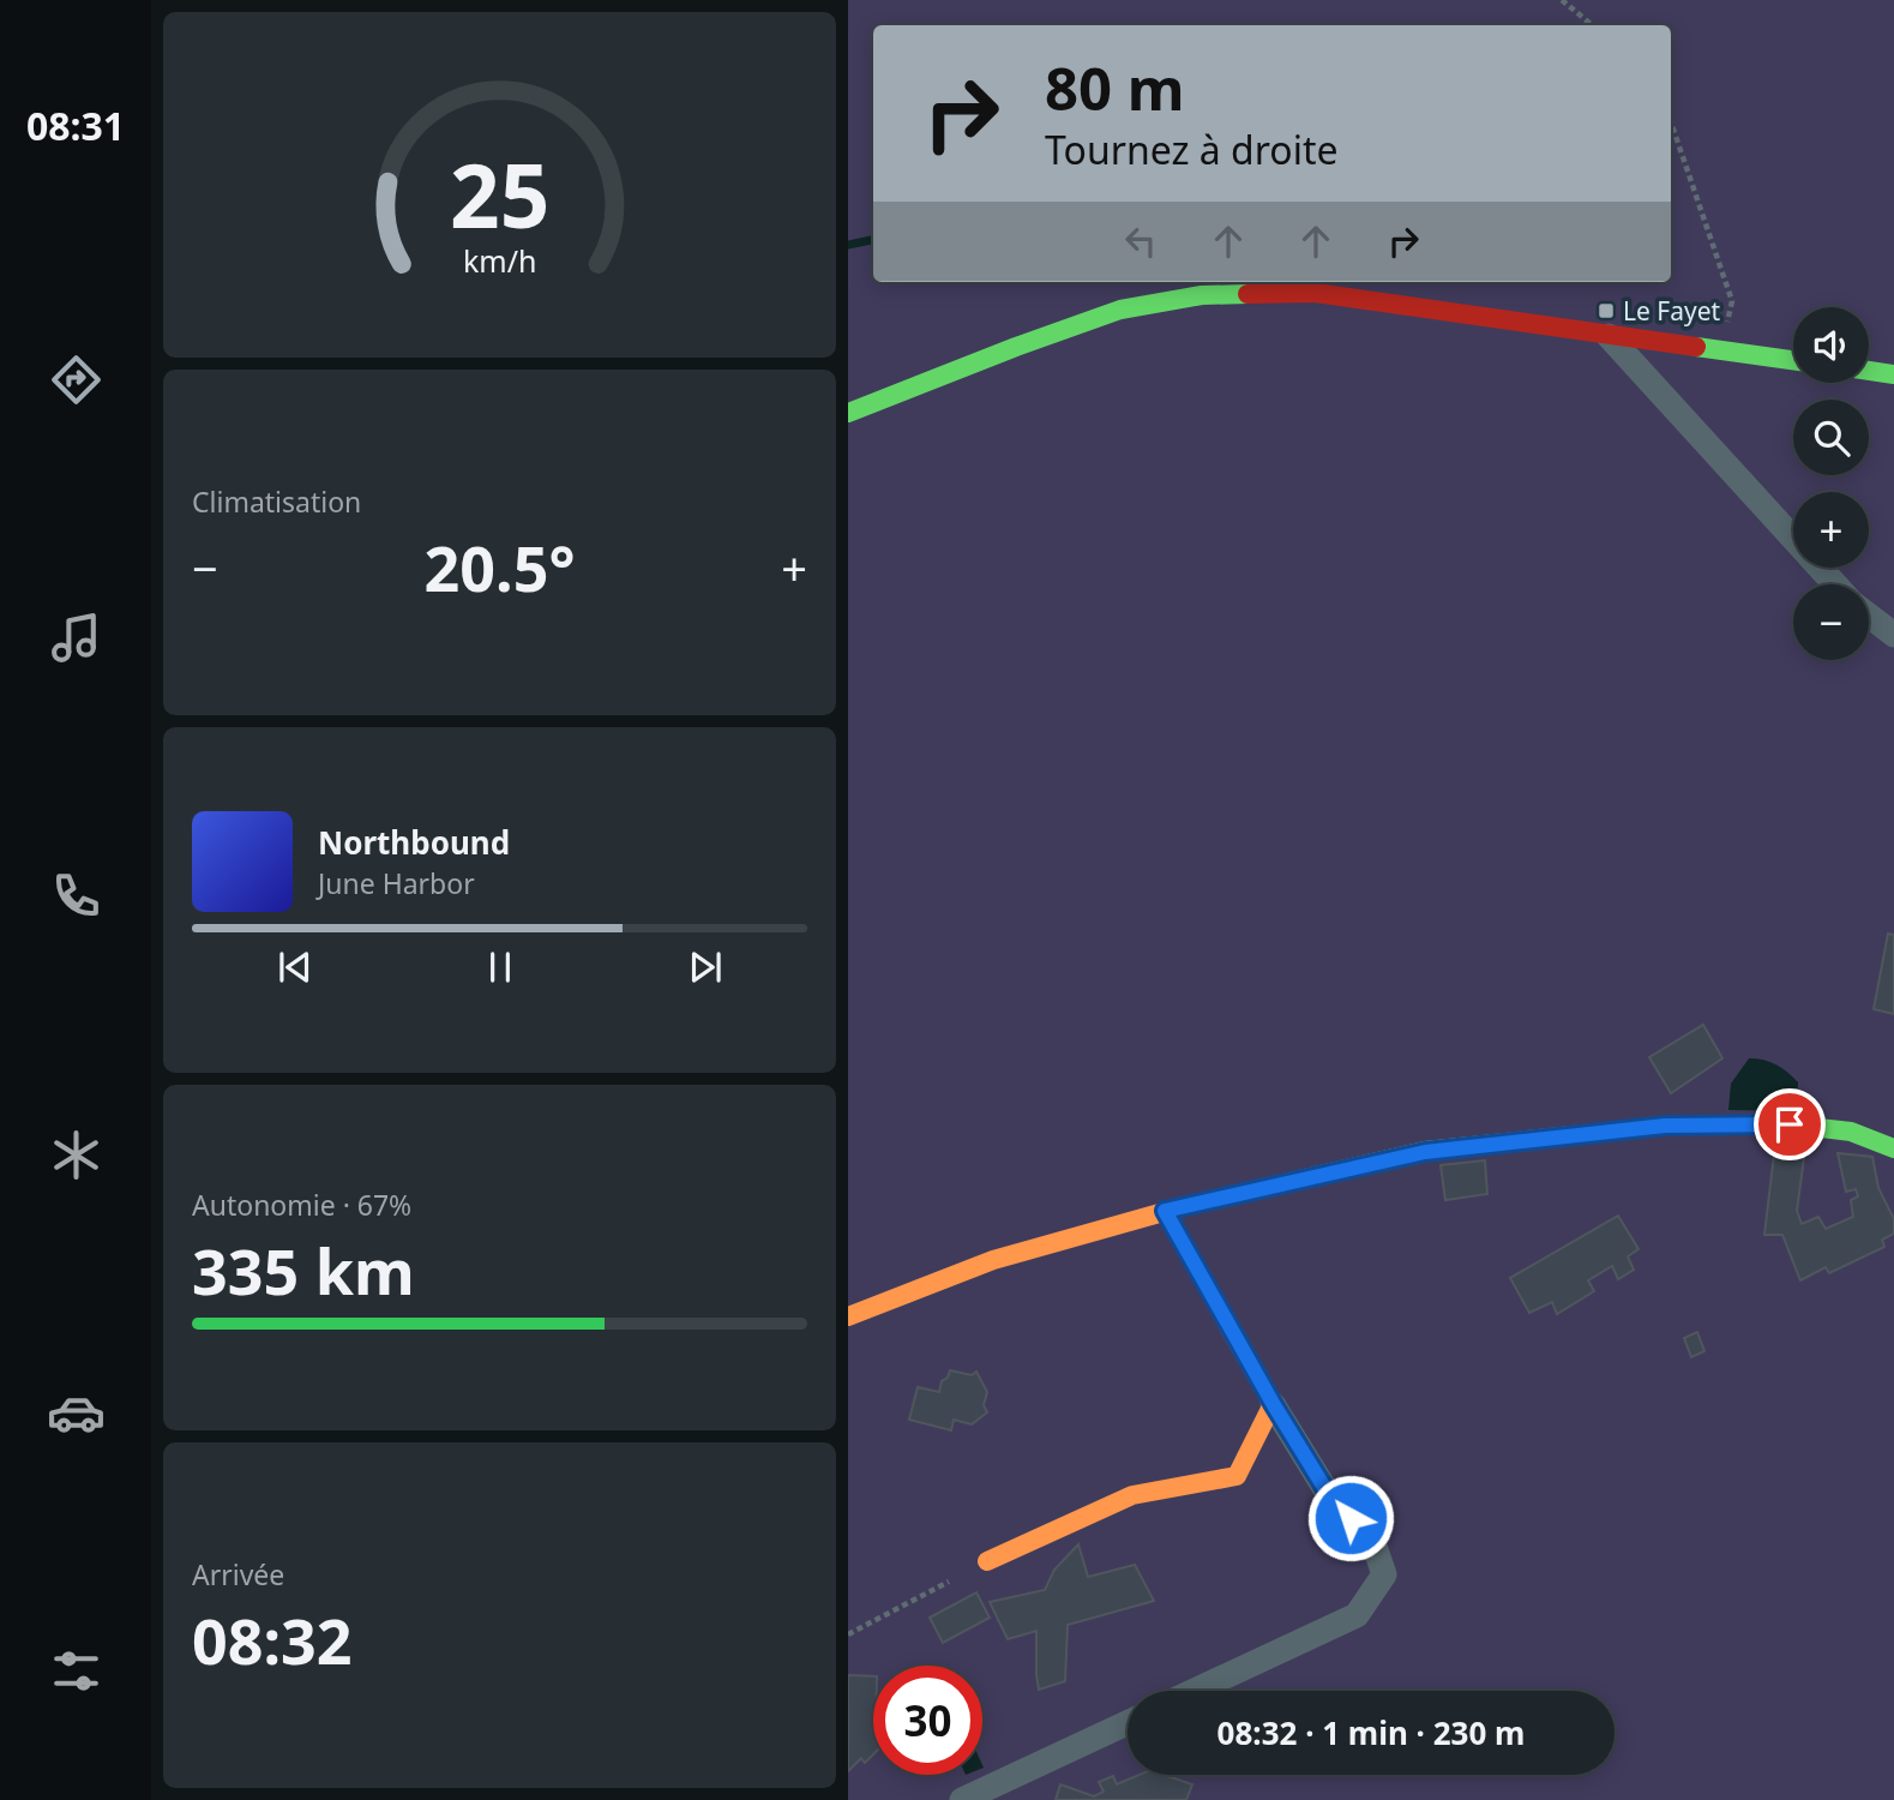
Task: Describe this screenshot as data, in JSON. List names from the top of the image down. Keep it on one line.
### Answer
{"places":{"transit":["Le Fayet"]},"page":{"tabs":"08:31","turn":["80 m","Tournez à droite"],"map_buttons":["+","−"],"tile":["Climatisation",["Autonomie · 67%","335 km"],["Arrivée","08:32"]],"heat":["−","20.5°","+"],"song":["Northbound","June Harbor"],"limit":"30","trip":"08:32 · 1 min · 230 m","gauge":["25","km/h"]}}
